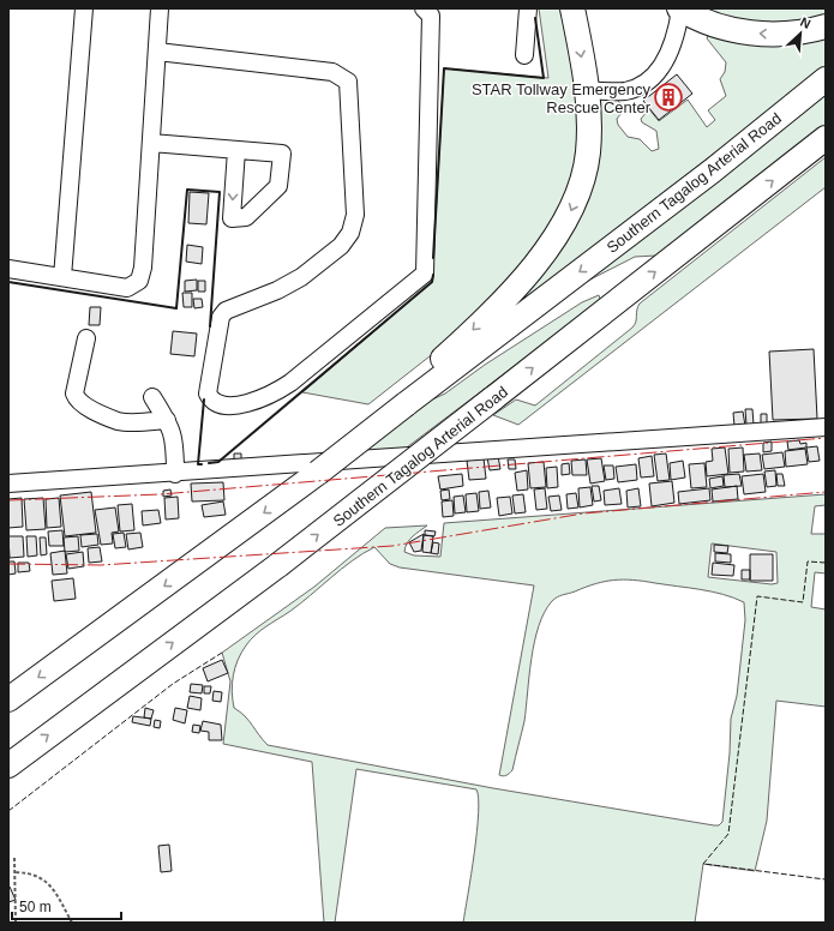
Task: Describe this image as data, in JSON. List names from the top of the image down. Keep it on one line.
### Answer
{"streets":{"highway":["Southern Tagalog Arterial Road"]},"places":{"building":["STAR Tollway Emergency Rescue Center"]},"scale_bar":"50 m","north":"top right"}
